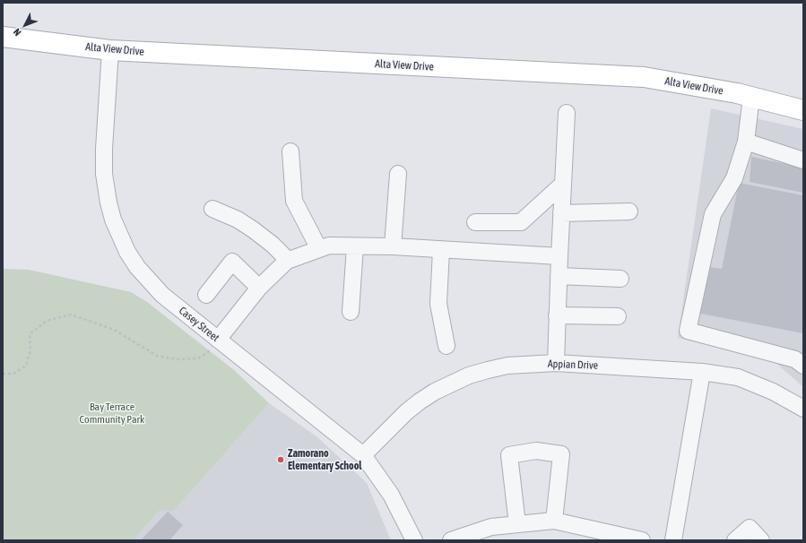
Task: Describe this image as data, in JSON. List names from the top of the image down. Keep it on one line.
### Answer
{"streets":{"main road":["Alta View Drive"],"street":["Casey Street","Appian Drive"]},"crossings":[["Alta View Drive","Casey Street"],["Casey Street","Appian Drive"]],"parks":["Bay Terrace Community Park"],"places":["Zamorano Elementary School"],"north":"bottom left"}
